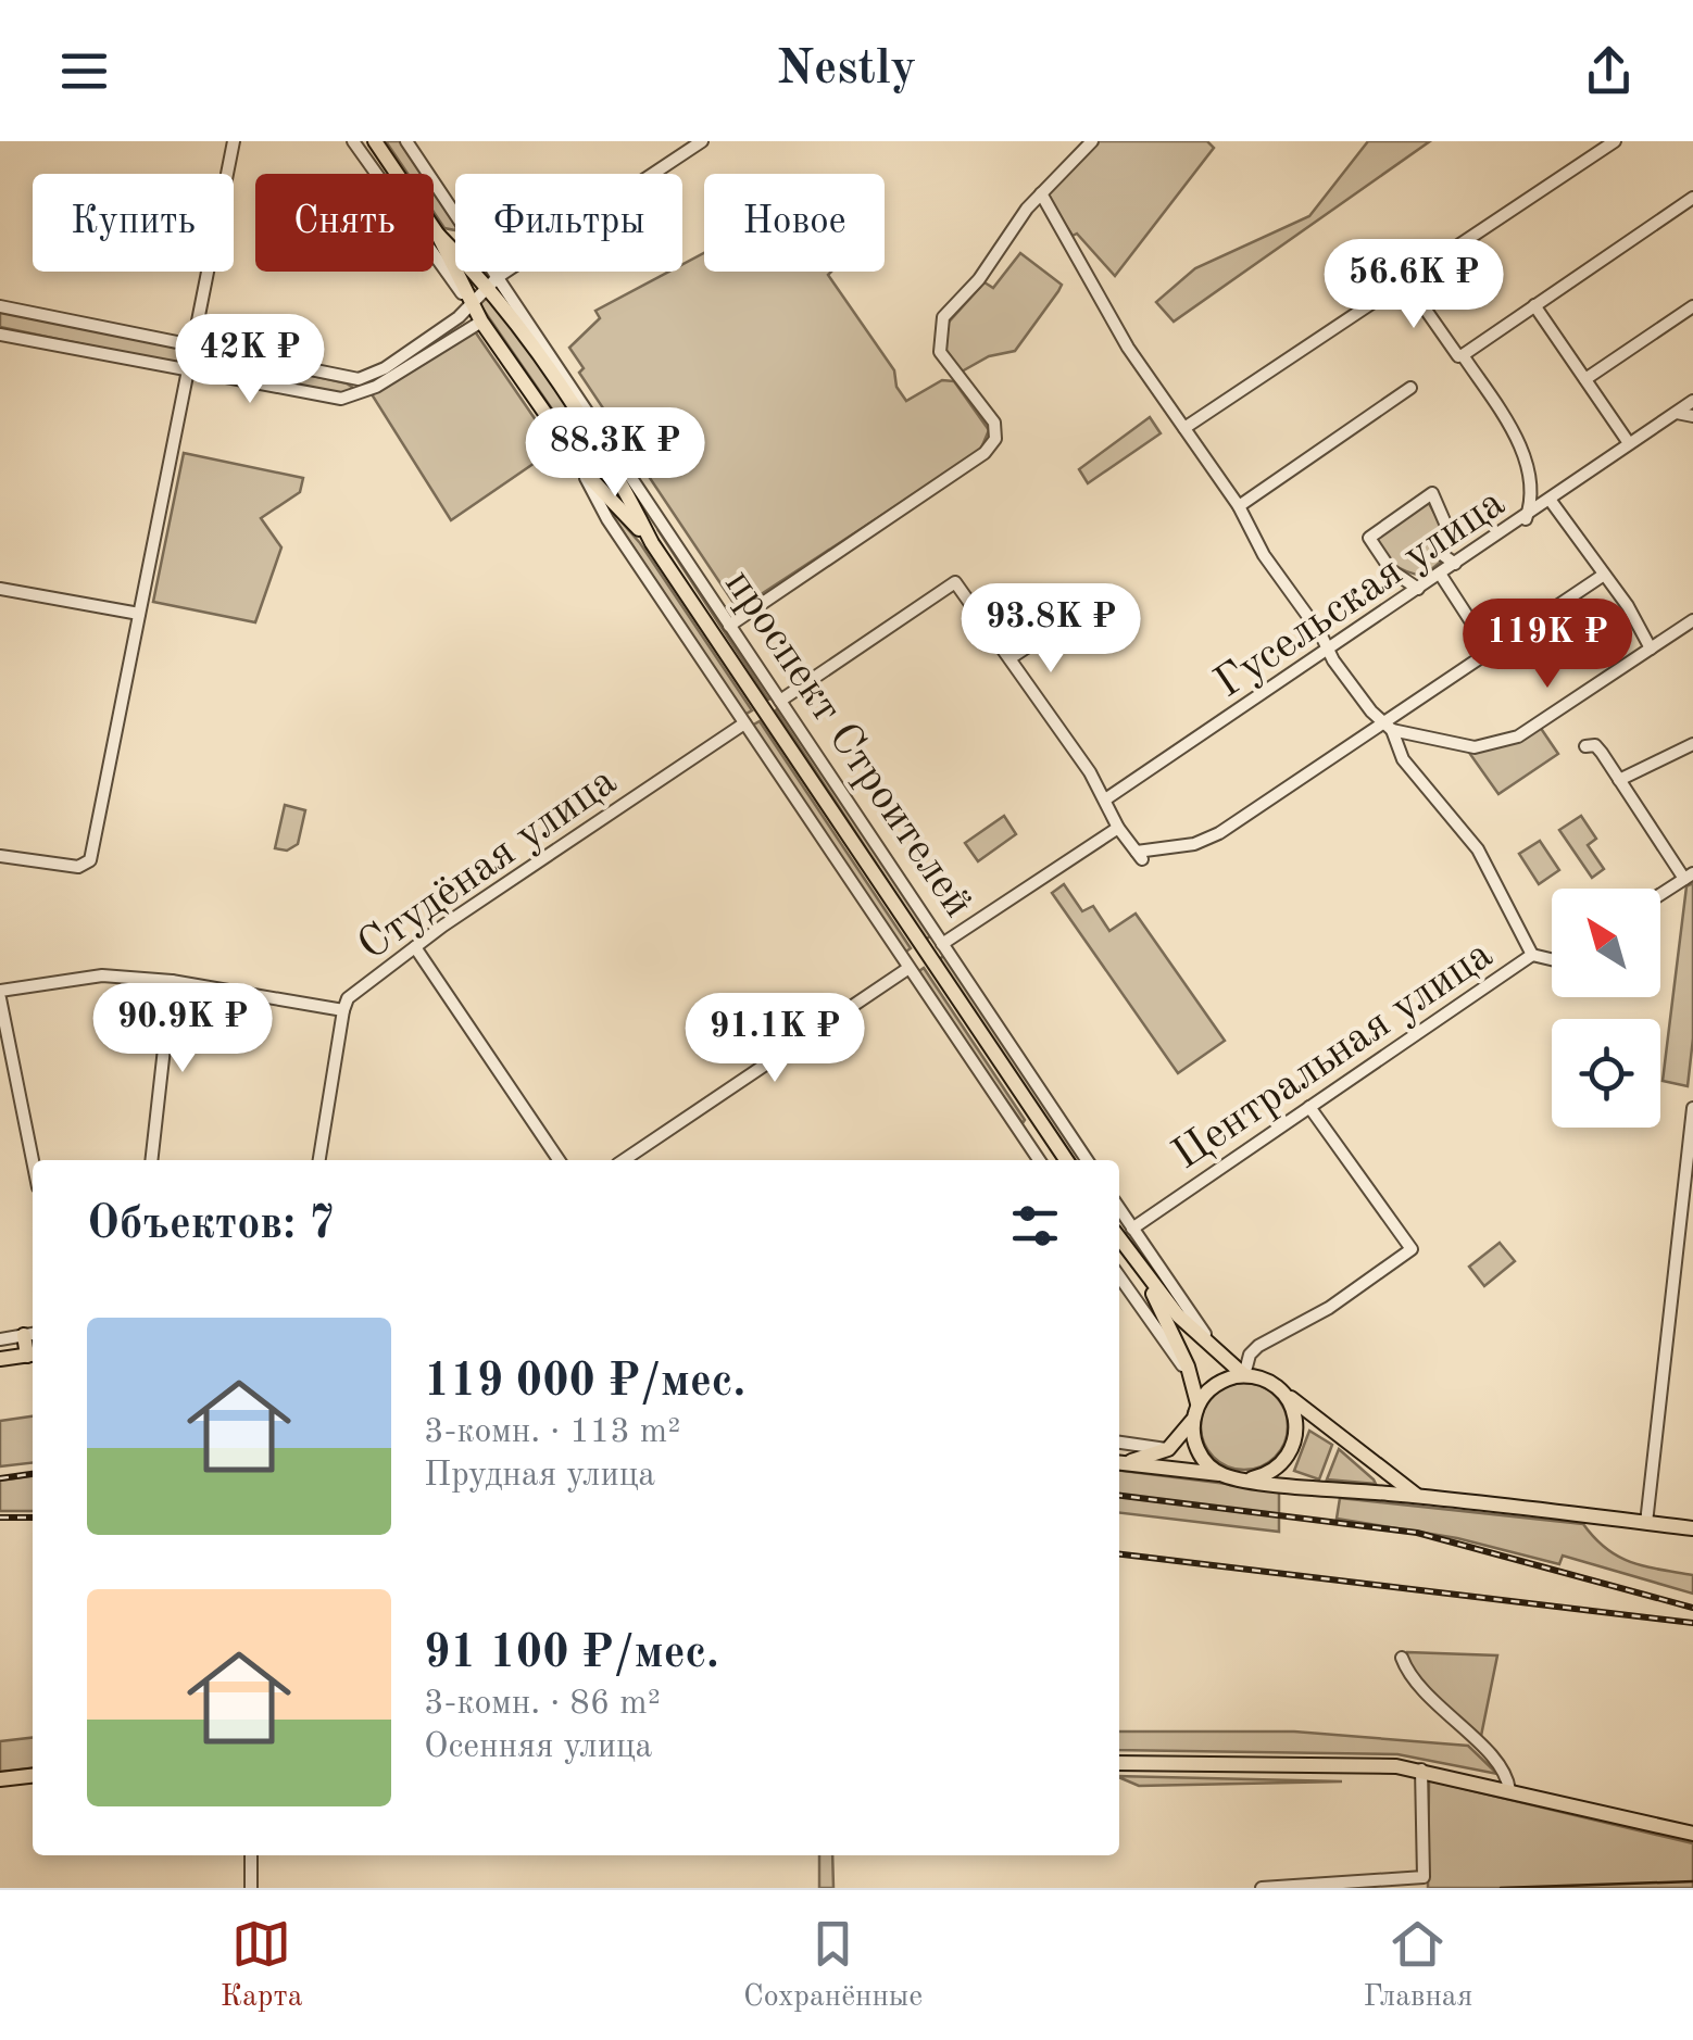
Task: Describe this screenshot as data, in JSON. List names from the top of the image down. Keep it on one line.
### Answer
{"streets":{"main road":["проспект Строителей"],"street":["Гусельская улица","Студёная улица","Центральная улица"]},"crossings":[["проспект Строителей","Студёная улица"]],"north":"top left","page":{"header":"Nestly","chip":["Купить","Снять","Фильтры","Новое"],"price":["56.6K ₽","42K ₽","88.3K ₽","93.8K ₽","119K ₽","90.9K ₽","91.1K ₽"],"heading":"Объектов: 7","list":[{"name":"119 000 ₽/мес.","note":"3-комн. · 113 m² · Прудная улица"},{"name":"91 100 ₽/мес.","note":"3-комн. · 86 m² · Осенняя улица"}],"tabs":["Карта","Сохранённые","Главная"]}}
